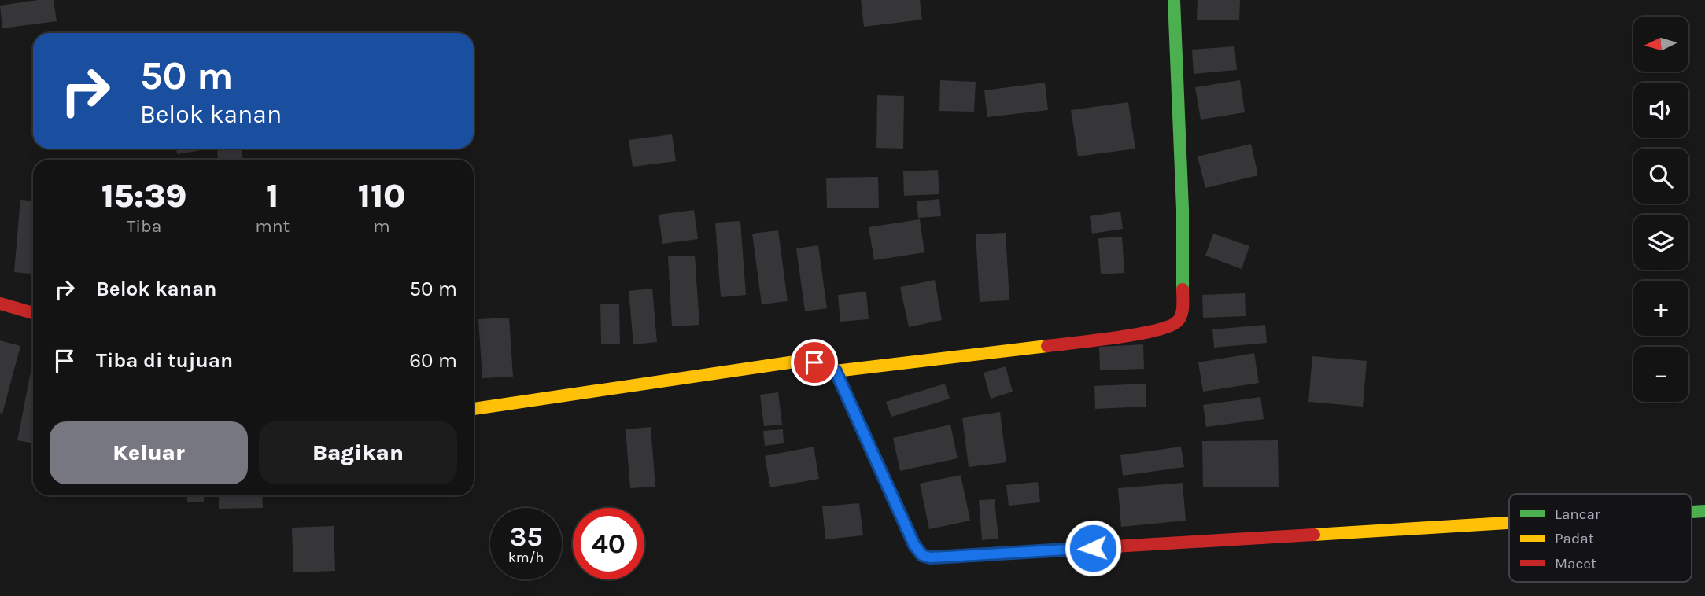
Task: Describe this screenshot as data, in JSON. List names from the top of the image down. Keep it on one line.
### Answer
{"legend":["Lancar","Padat","Macet"],"north":"left","page":{"map_buttons":["+","−"],"turn":["50 m","Belok kanan"],"eta":["15:39","Tiba","1","mnt","110","m"],"list":[{"name":"Belok kanan","value":"50 m"},{"name":"Tiba di tujuan","value":"60 m"}],"buttons":["Keluar","Bagikan"],"speed":"35 km/h","limit":"40"}}
